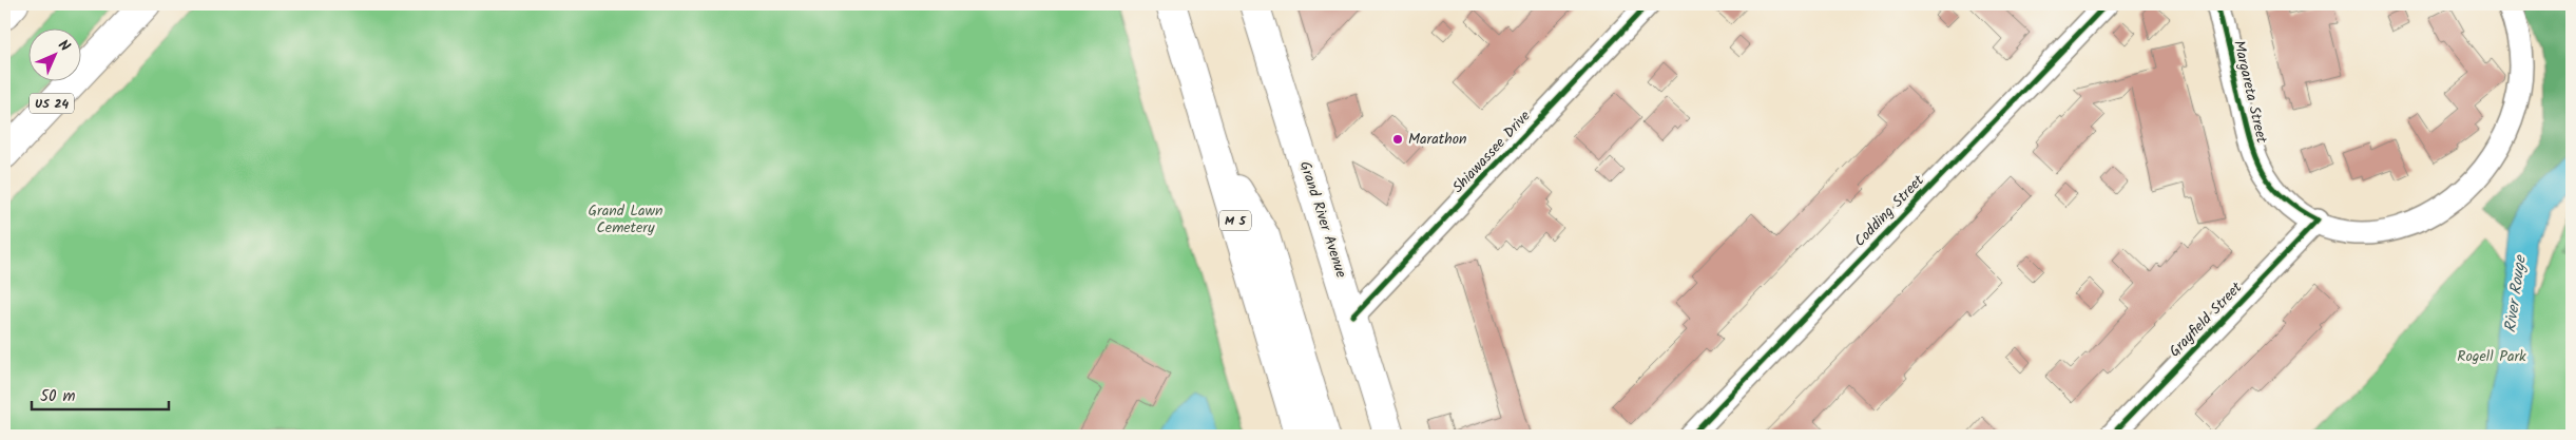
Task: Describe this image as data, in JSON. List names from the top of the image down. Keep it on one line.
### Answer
{"streets":{"main road":["US 24","Grand River Avenue","M 5"],"street":["Margareta Street","Shiawassee Drive","Codding Street","Grayfield Street"]},"crossings":[["Margareta Street","Grayfield Street"],["Shiawassee Drive","Grand River Avenue"]],"water":["River Rouge"],"parks":["Grand Lawn Cemetery","Rogell Park"],"places":["Marathon"],"scale_bar":"50 m","north":"top right"}
